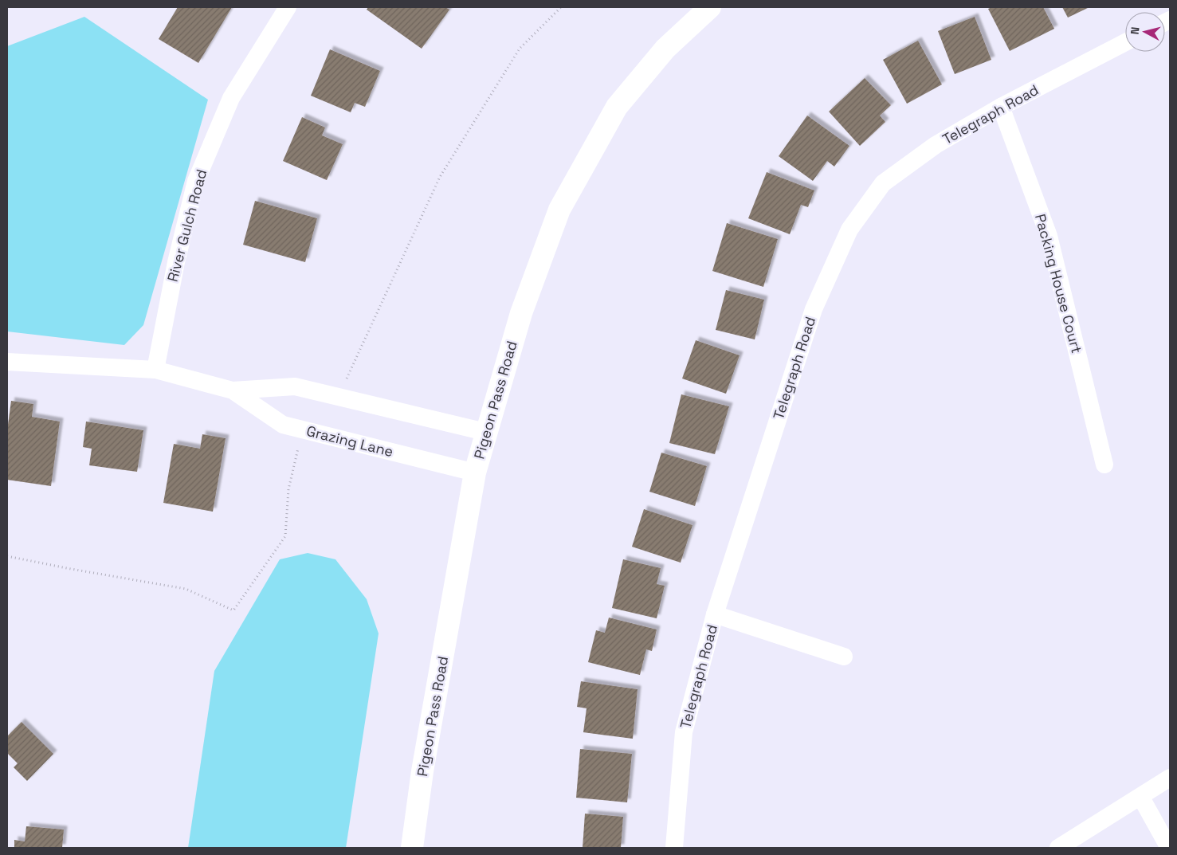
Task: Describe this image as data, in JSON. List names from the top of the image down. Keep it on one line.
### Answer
{"streets":{"street":["Telegraph Road","River Gulch Road","Packing House Court","Pigeon Pass Road","Grazing Lane"]},"crossings":[["Telegraph Road","Packing House Court"],["River Gulch Road","Grazing Lane"],["Pigeon Pass Road","Grazing Lane"]],"north":"left"}
